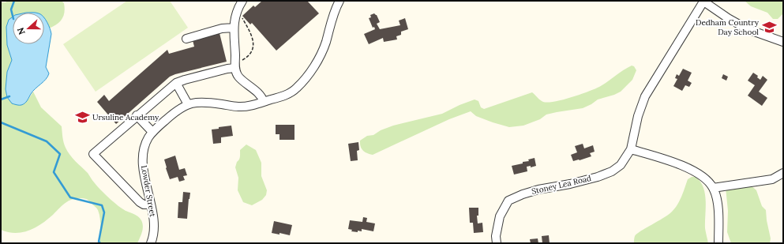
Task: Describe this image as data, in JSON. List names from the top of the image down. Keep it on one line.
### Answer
{"streets":{"street":["Stoney Lea Road","Lowder Street"]},"places":{"school or university":["Dedham Country Day School","Ursuline Academy"]},"north":"left"}
